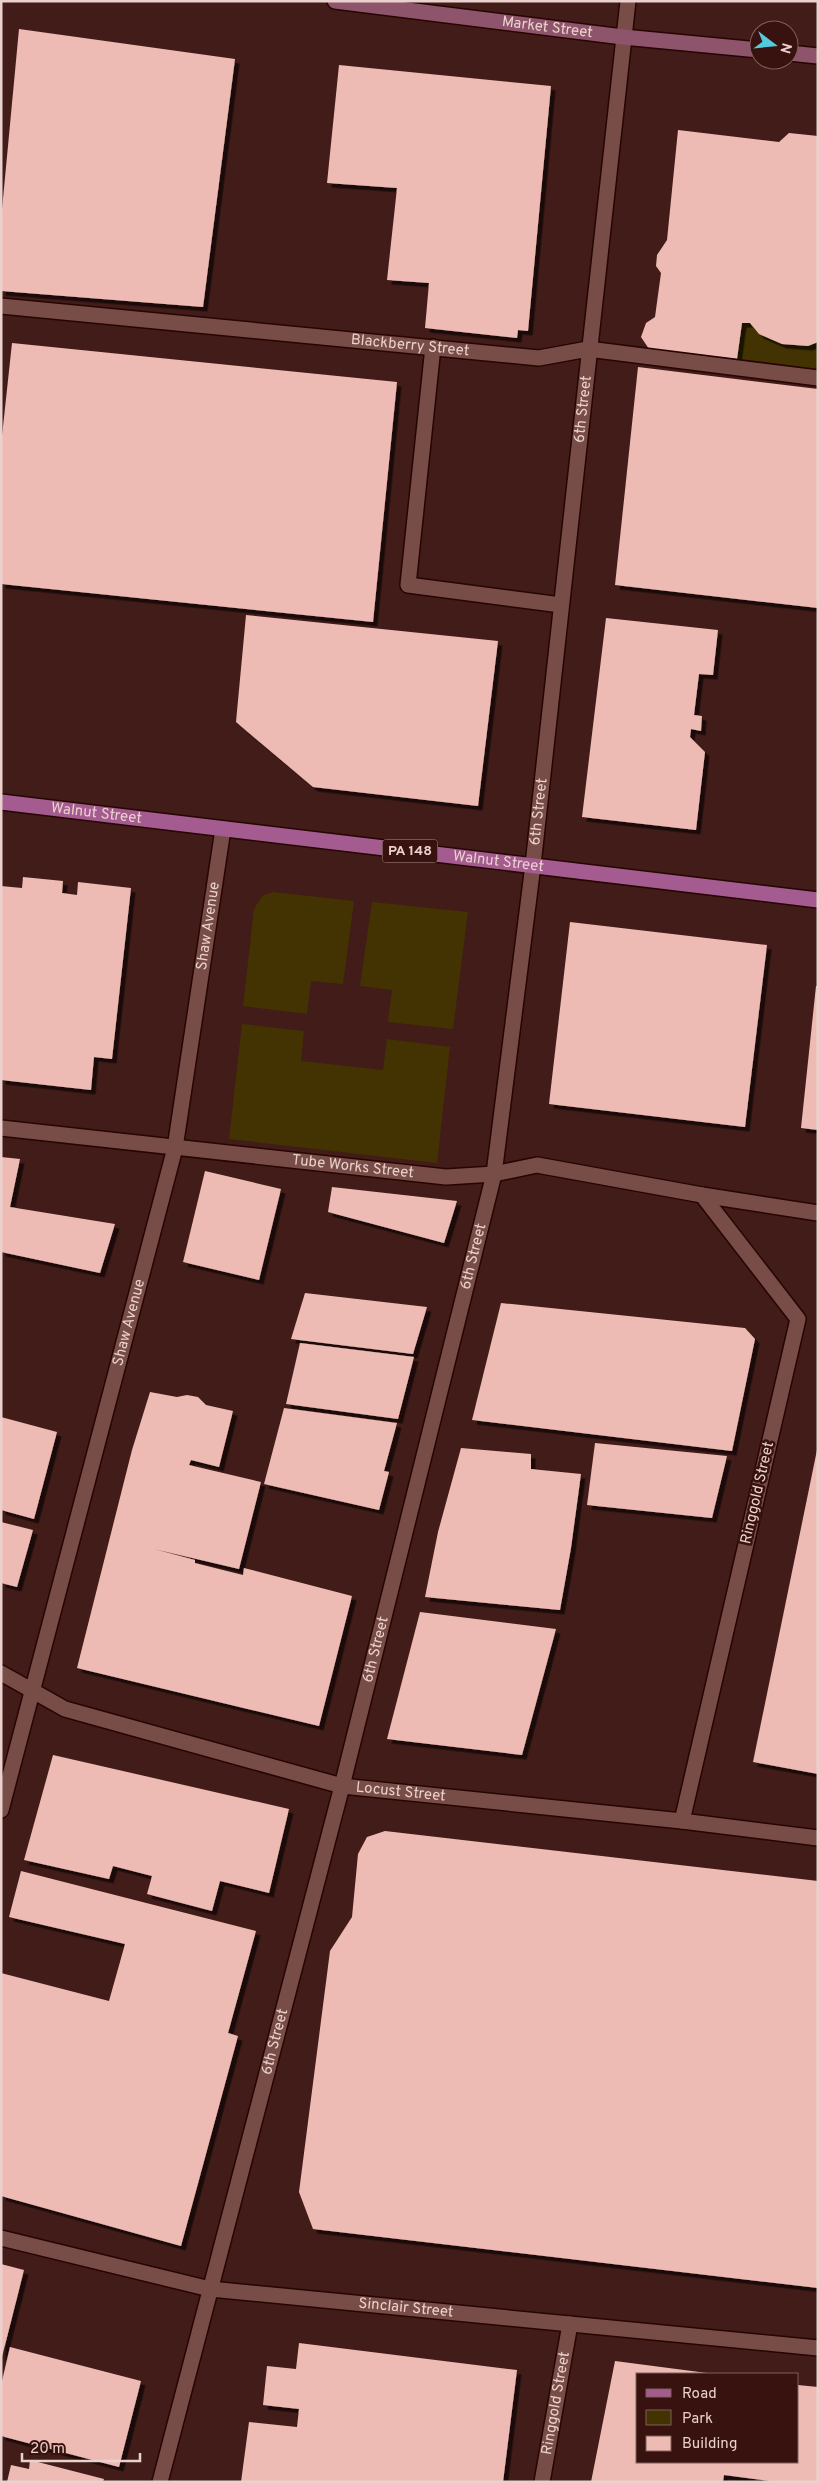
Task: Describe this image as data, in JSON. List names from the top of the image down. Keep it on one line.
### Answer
{"streets":{"main road":["Market Street","Walnut Street","PA 148"],"street":["Blackberry Street","6th Street","Shaw Avenue","Tube Works Street","Ringgold Street","Locust Street","Sinclair Street"]},"crossings":[["Market Street","6th Street"],["Blackberry Street","6th Street"],["6th Street","Walnut Street"],["6th Street","Tube Works Street"],["6th Street","Locust Street"],["6th Street","Sinclair Street"],["Walnut Street","Shaw Avenue"],["Shaw Avenue","Tube Works Street"],["Shaw Avenue","Locust Street"],["Tube Works Street","Ringgold Street"],["Ringgold Street","Locust Street"],["Ringgold Street","Sinclair Street"]],"legend":["Road","Park","Building"],"scale_bar":"20 m","north":"right"}
